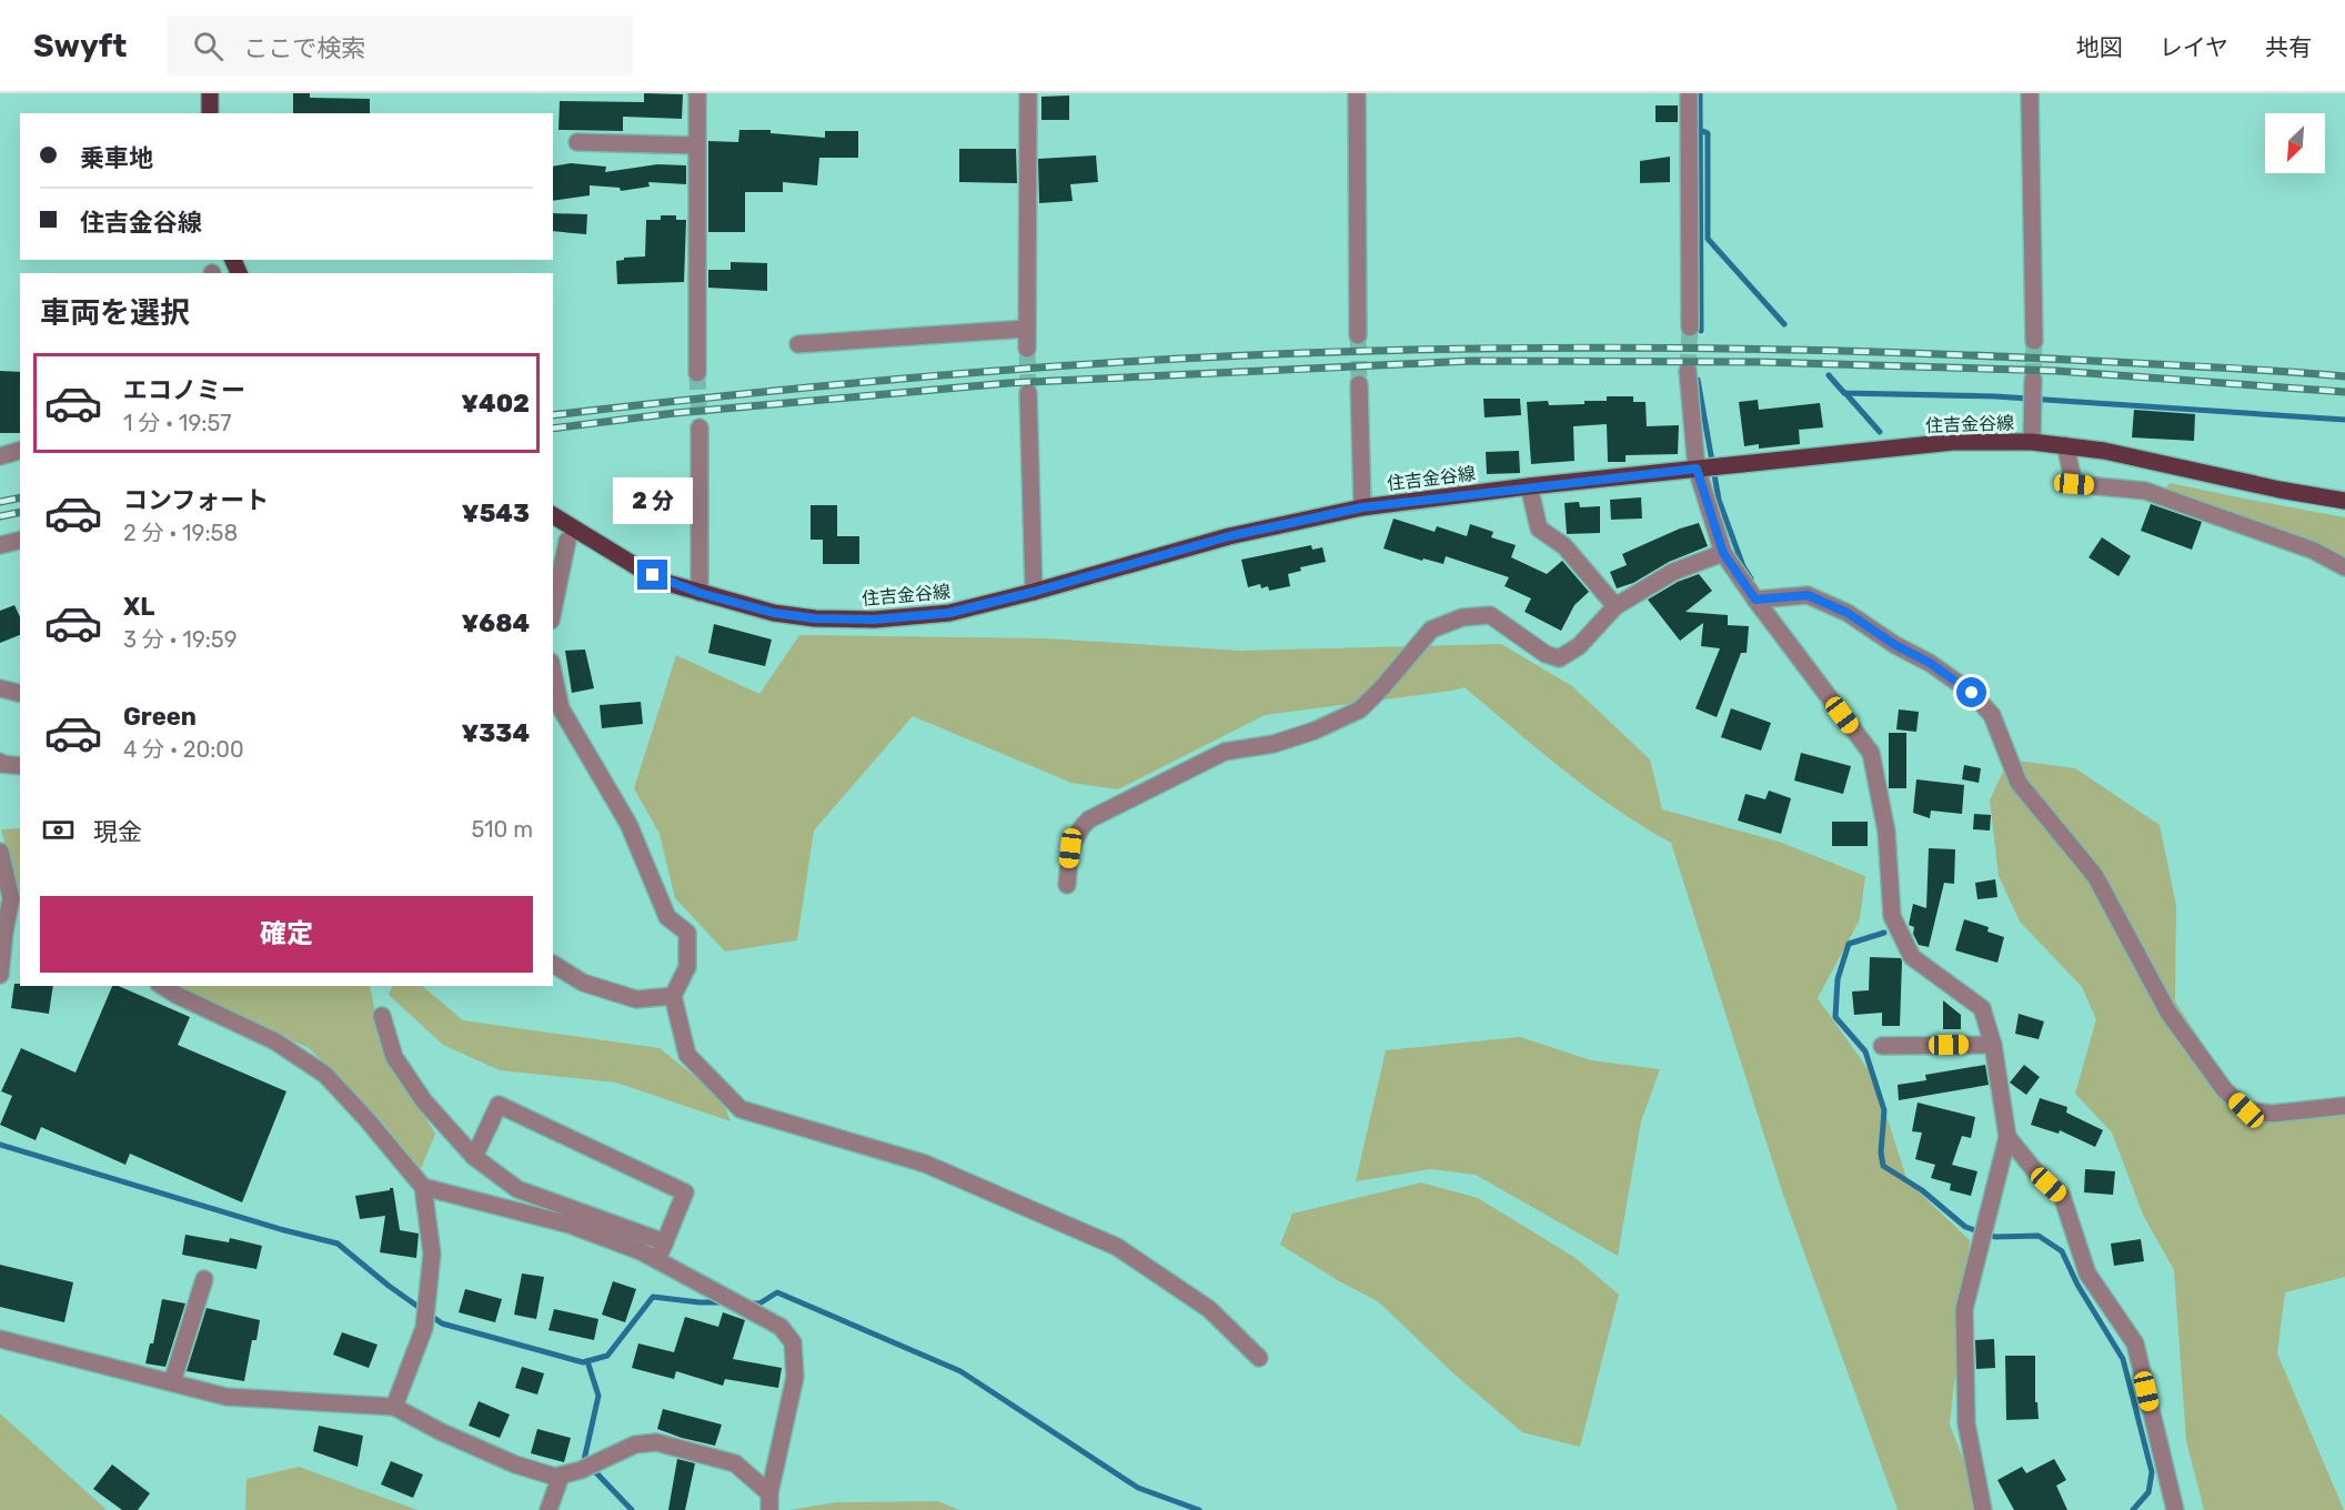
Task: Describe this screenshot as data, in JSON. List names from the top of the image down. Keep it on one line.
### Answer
{"streets":{"main road":["住吉金谷線"]},"north":"bottom left","page":{"header":"Swyft","search":"ここで検索","nav":["地図","レイヤ","共有"],"banner":["乗車地","住吉金谷線"],"heading":"車両を選択","list":[{"name":"エコノミー","note":"1 分 · 19:57","value":"¥402"},{"name":"コンフォート","note":"2 分 · 19:58","value":"¥543"},{"name":"XL","note":"3 分 · 19:59","value":"¥684"},{"name":"Green","note":"4 分 · 20:00","value":"¥334"}],"bubble":"2 分","pay":["現金","510 m"],"buttons":"確定"}}
